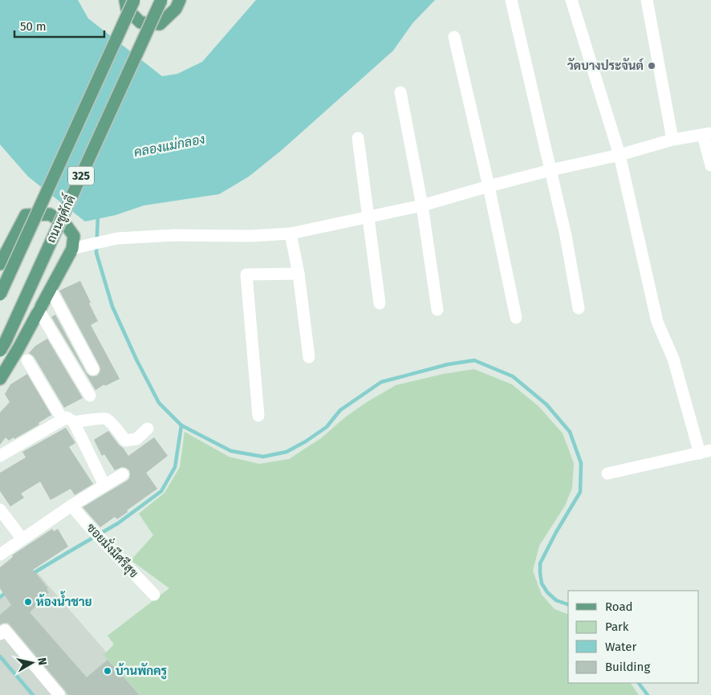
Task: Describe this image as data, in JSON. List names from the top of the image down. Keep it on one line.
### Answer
{"streets":{"main road":["325","ถนนชูศักดิ์"],"street":["ซอยมั่งมีศรีสุข"]},"water":["คลองแม่กลอง"],"places":["วัดบางประจันต์","ห้องน้ำชาย","บ้านพักครู"],"legend":["Road","Park","Water","Building"],"scale_bar":"50 m","north":"right"}
